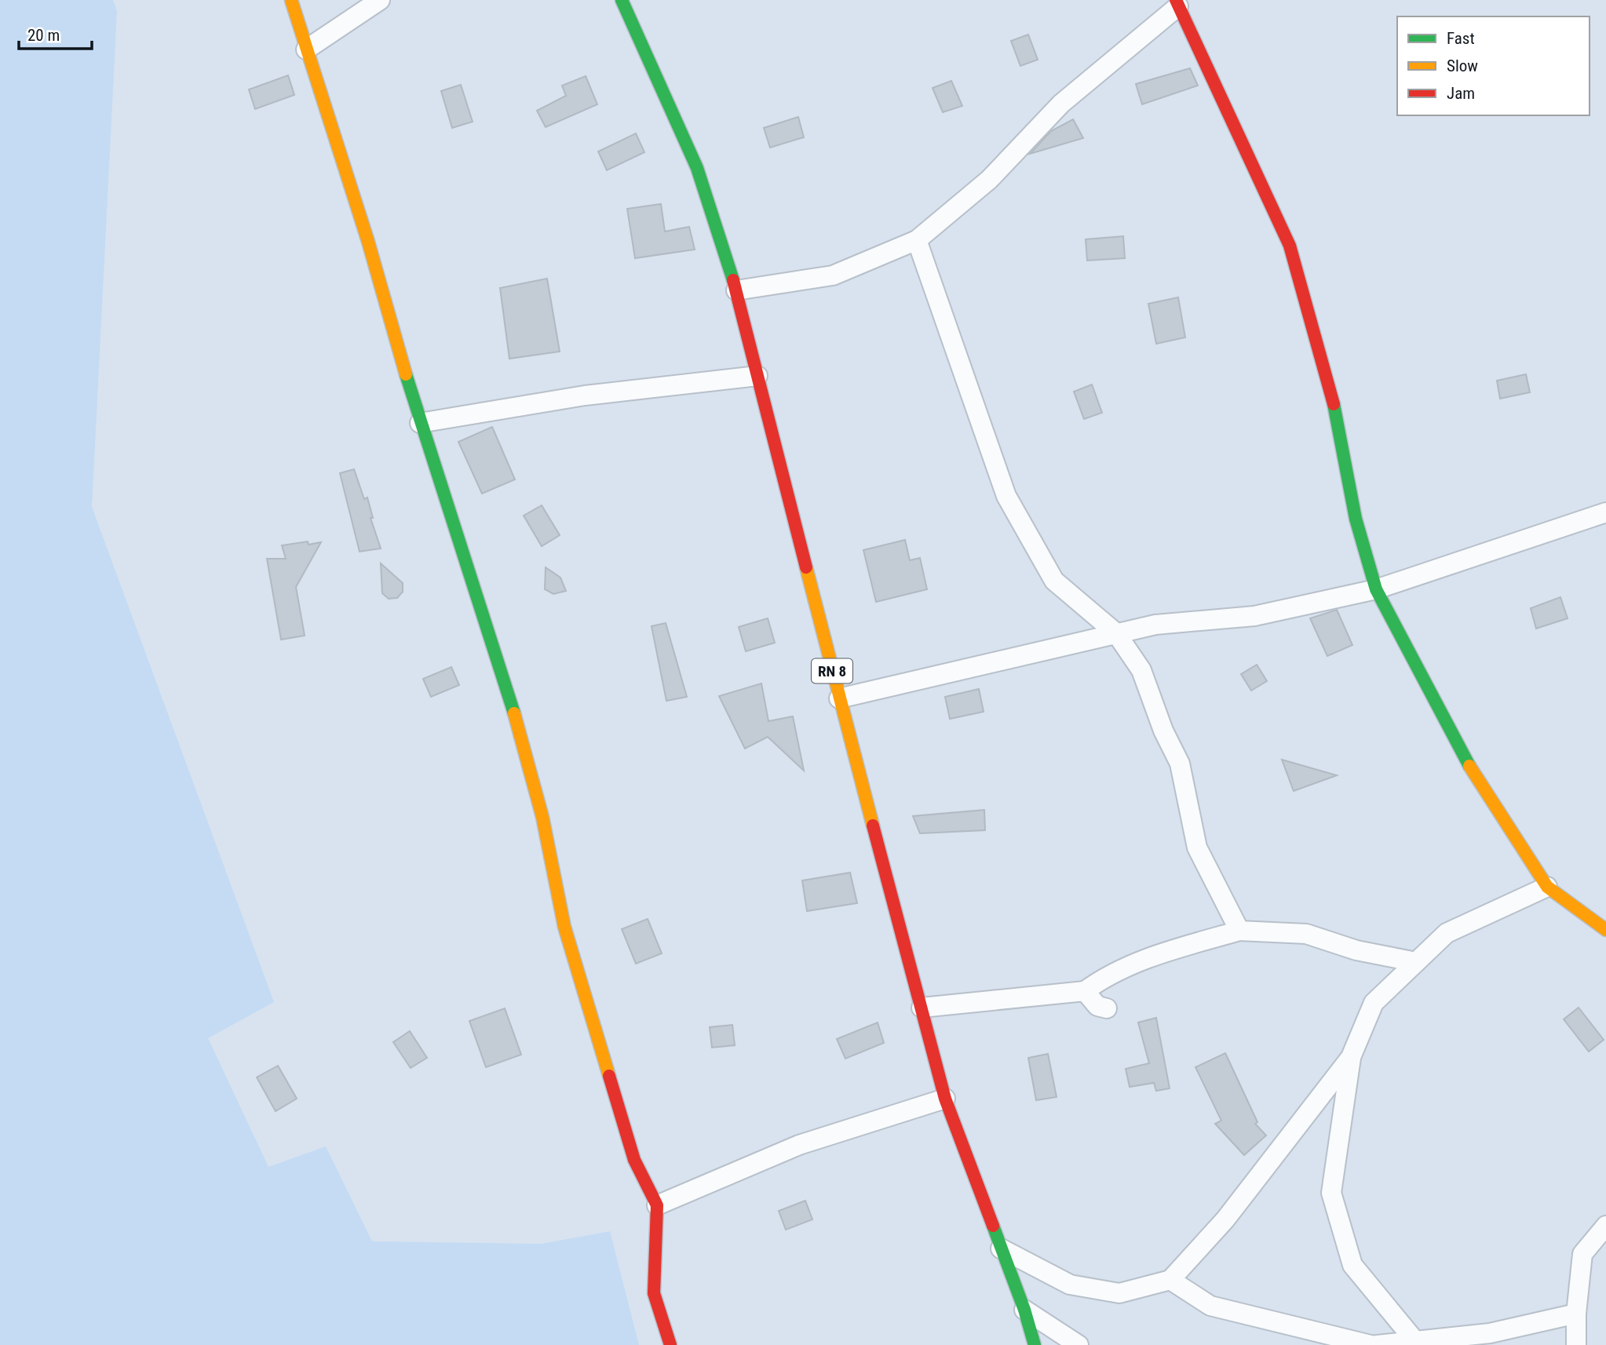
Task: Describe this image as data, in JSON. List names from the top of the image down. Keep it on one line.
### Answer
{"streets":{"street":["RN 8"]},"legend":["Fast","Slow","Jam"],"scale_bar":"20 m"}
